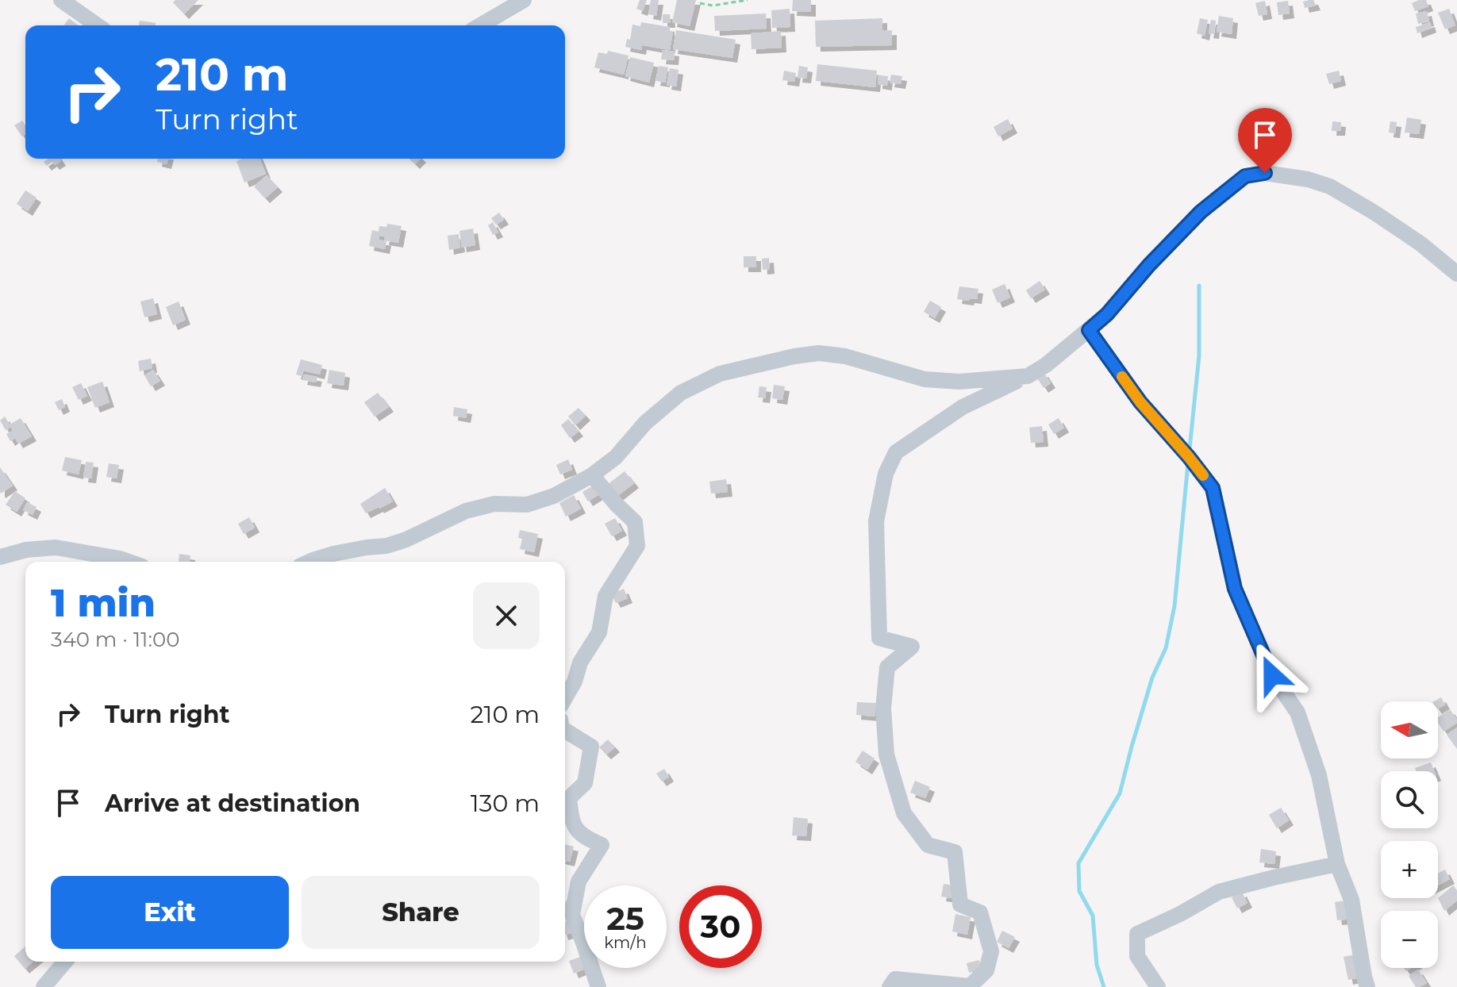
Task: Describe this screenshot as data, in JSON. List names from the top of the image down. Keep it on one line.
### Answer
{"north":"left","page":{"turn":["210 m","Turn right"],"heading":["1 min","340 m · 11:00"],"list":[{"name":"Turn right","value":"210 m"},{"name":"Arrive at destination","value":"130 m"}],"map_buttons":["+","−"],"buttons":["Exit","Share"],"speed":"25 km/h","limit":"30"}}
